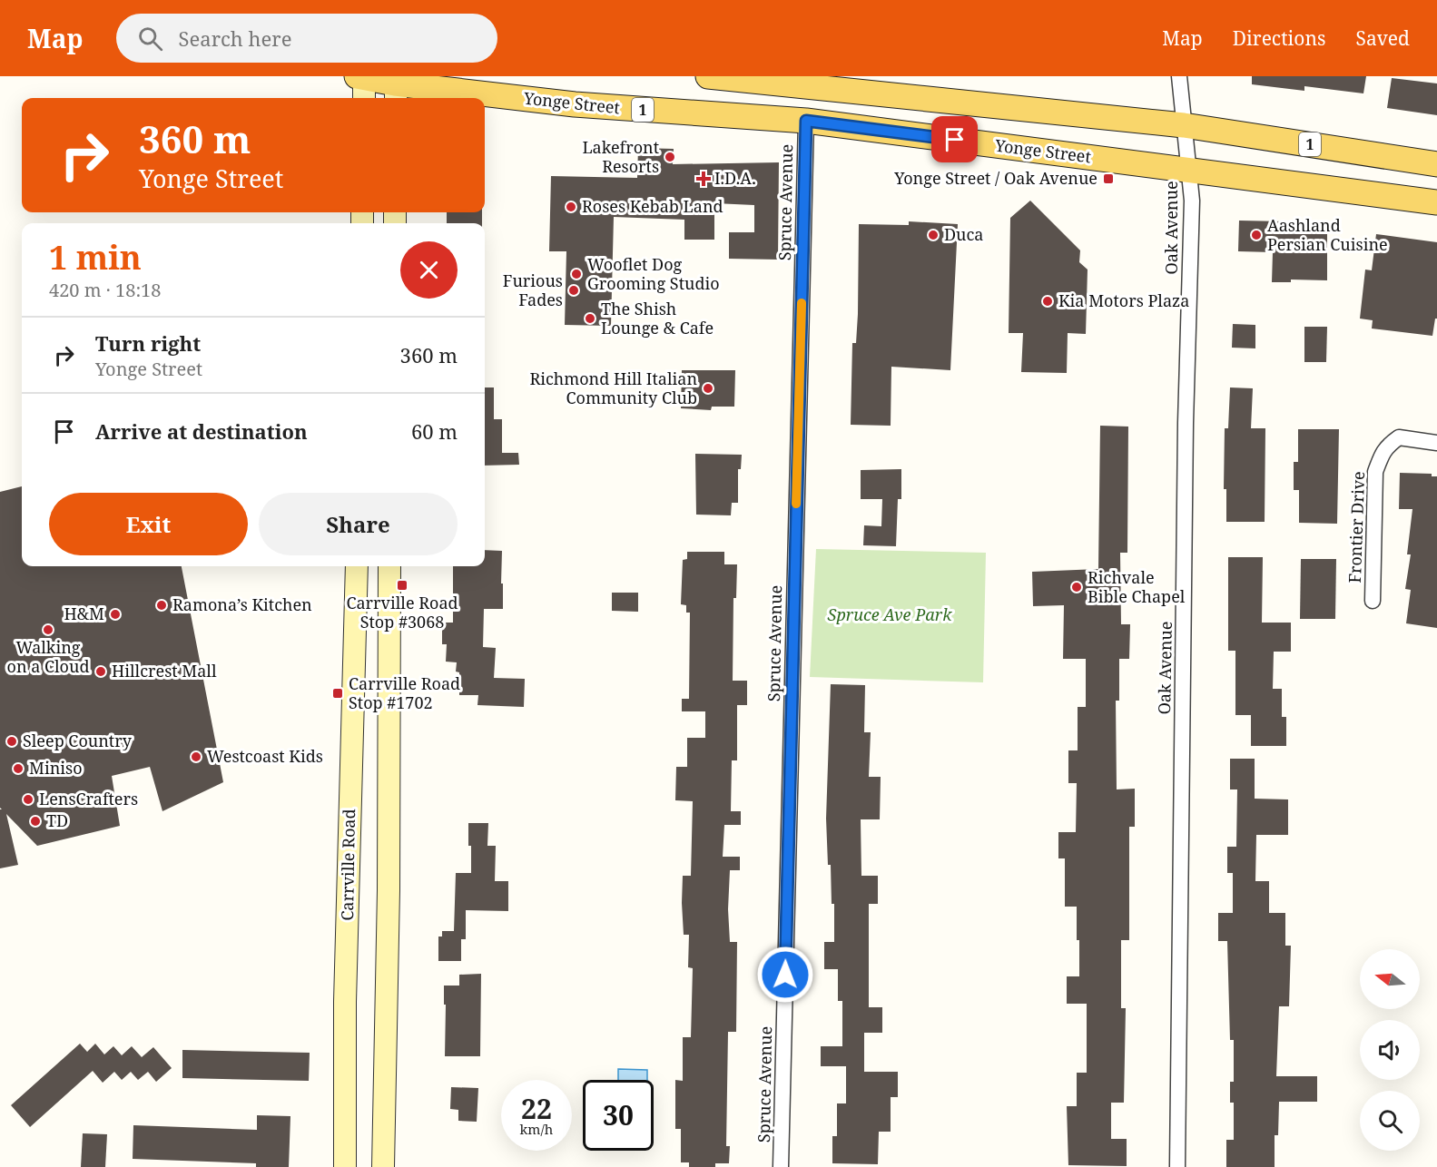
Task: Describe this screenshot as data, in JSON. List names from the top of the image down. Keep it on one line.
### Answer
{"streets":{"main road":["Yonge Street","1","Carrville Road"],"street":["Spruce Avenue","Oak Avenue","Frontier Drive"]},"crossings":[["Yonge Street","Spruce Avenue"],["Yonge Street","Oak Avenue"],["1","Oak Avenue"]],"parks":["Spruce Ave Park"],"places":{"other":["Lakefront Resorts","Roses Kebab Land","Duca","Aashland Persian Cuisine","Wooflet Dog Grooming Studio","Furious Fades","Kia Motors Plaza","The Shish Lounge & Cafe","Richmond Hill Italian Community Club","Richvale Bible Chapel","Ramona’s Kitchen","H&M","Walking on a Cloud","Hillcrest Mall","Sleep Country","Westcoast Kids","Miniso","LensCrafters","TD"],"health":["I.D.A."],"transit":["Yonge Street / Oak Avenue","Carrville Road Stop #3068","Carrville Road Stop #1702"]},"north":"left","page":{"header":"Map","search":"Search here","nav":["Map","Directions","Saved"],"turn":["360 m","Yonge Street"],"heading":["1 min","420 m · 18:18"],"list":[{"name":"Turn right","note":"Yonge Street","value":"360 m"},{"name":"Arrive at destination","value":"60 m"}],"buttons":["Exit","Share"],"speed":"22 km/h","limit":"30"}}
